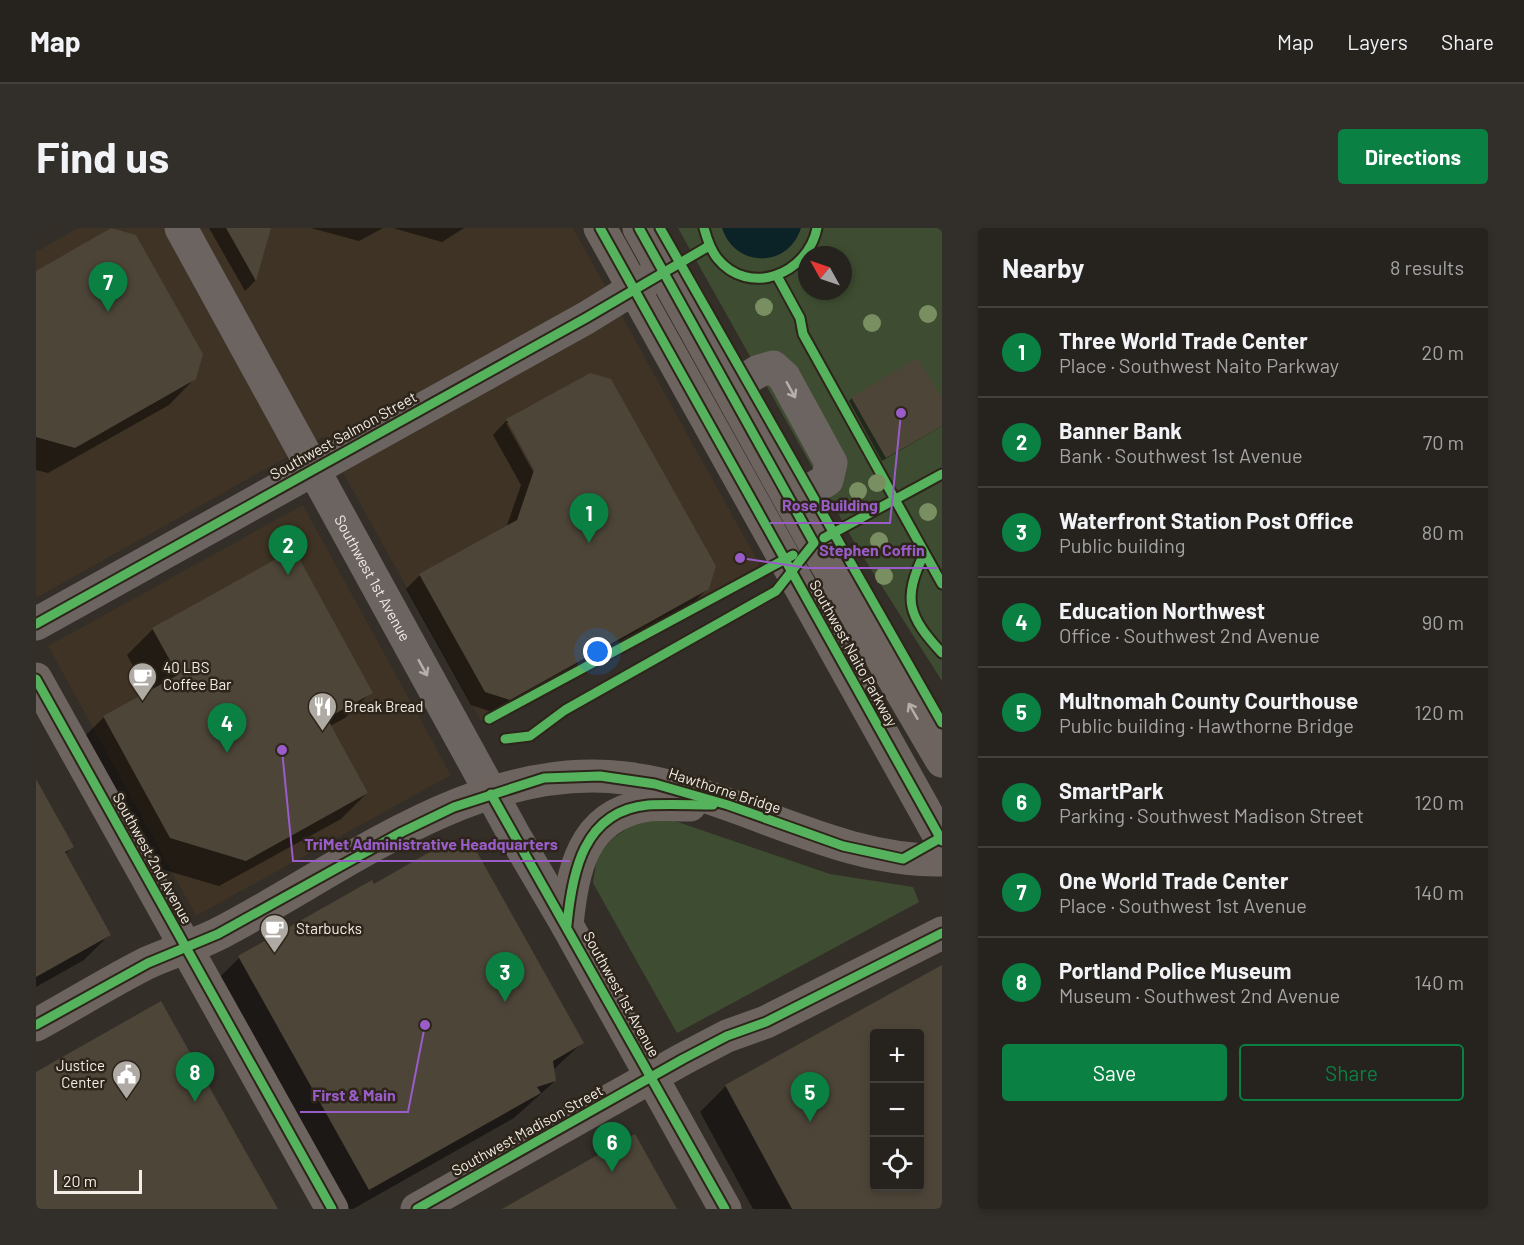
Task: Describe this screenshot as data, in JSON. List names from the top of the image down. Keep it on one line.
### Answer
{"streets":{"main road":["Southwest 1st Avenue","Southwest Naito Parkway","Hawthorne Bridge","Southwest 2nd Avenue","Southwest Madison Street"],"street":["Southwest Salmon Street"]},"crossings":[["Southwest Salmon Street","Southwest 1st Avenue"],["Southwest Salmon Street","Southwest Naito Parkway"],["Southwest 1st Avenue","Hawthorne Bridge"],["Southwest 1st Avenue","Southwest Madison Street"],["Hawthorne Bridge","Southwest 2nd Avenue"]],"places":{"other":["Rose Building","Stephen Coffin","TriMet Administrative Headquarters","First & Main"],"cafe":["40 LBS Coffee Bar","Starbucks"],"restaurant":["Break Bread"],"public building":["Justice Center"]},"scale_bar":"20 m","north":"top left","page":{"header":"Map","nav":["Map","Layers","Share"],"buttons":["Directions",["Save","Share"]],"title":"Find us","heading":["Nearby","8 results"],"pins":["7","1","2","4","3","8","5","6"],"list":[{"mark":"1","name":"Three World Trade Center","note":"Place · Southwest Naito Parkway","value":"20 m"},{"mark":"2","name":"Banner Bank","note":"Bank · Southwest 1st Avenue","value":"70 m"},{"mark":"3","name":"Waterfront Station Post Office","note":"Public building","value":"80 m"},{"mark":"4","name":"Education Northwest","note":"Office · Southwest 2nd Avenue","value":"90 m"},{"mark":"5","name":"Multnomah County Courthouse","note":"Public building · Hawthorne Bridge","value":"120 m"},{"mark":"6","name":"SmartPark","note":"Parking · Southwest Madison Street","value":"120 m"},{"mark":"7","name":"One World Trade Center","note":"Place · Southwest 1st Avenue","value":"140 m"},{"mark":"8","name":"Portland Police Museum","note":"Museum · Southwest 2nd Avenue","value":"140 m"}],"map_buttons":["+","−"],"scale":"20 m"}}
